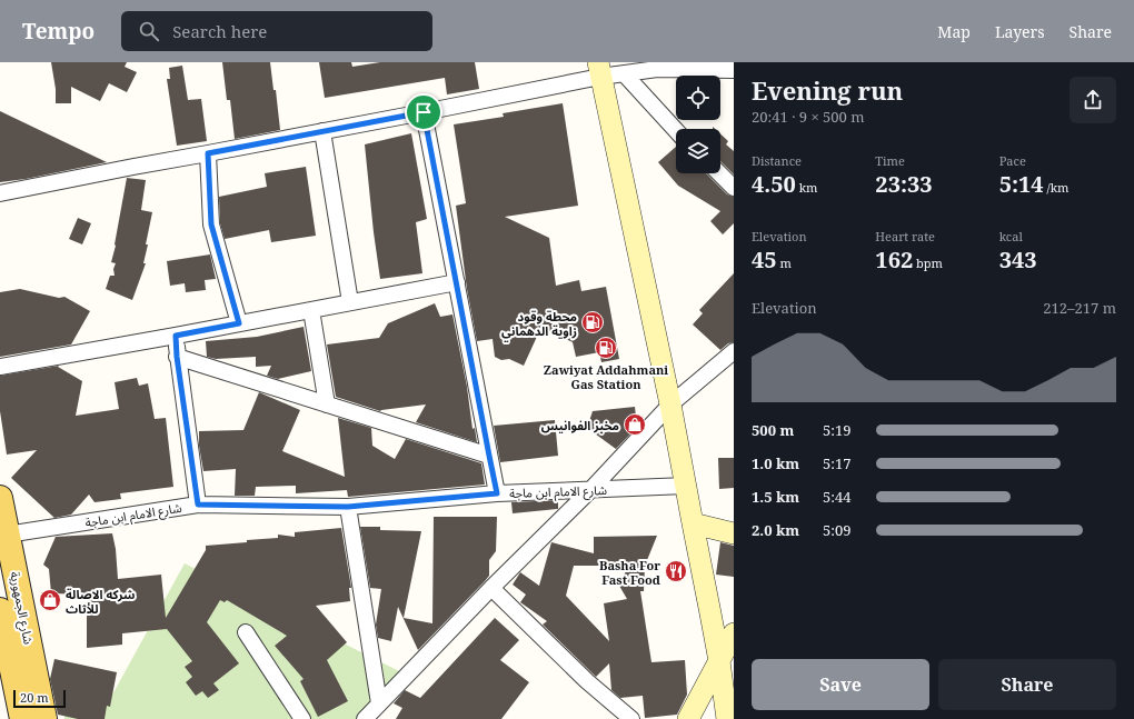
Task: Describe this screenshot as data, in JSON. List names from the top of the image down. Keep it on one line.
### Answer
{"streets":{"main road":["شارع الجمهورية"],"street":["شارع الامام ابن ماجة"]},"crossings":[["شارع الامام ابن ماجة","شارع الجمهورية"]],"places":{"fuel station":["محطة وقود زاوية الدهماني","Zawiyat Addahmani Gas Station"],"shop":["مخبز الفوانيس","شركه الاصالة للأثاث"],"restaurant":["Basha For Fast Food"]},"scale_bar":"20 m","page":{"header":"Tempo","search":"Search here","nav":["Map","Layers","Share"],"heading":["Evening run","20:41 · 9 × 500 m"],"stats":[["Distance","4.50 km"],["Time","23:33"],["Pace","5:14 /km"],["Elevation","45 m"],["Heart rate","162 bpm"],["kcal","343"]],"chart":["Elevation","212–217 m"],"list":[{"name":"500 m","note":"5:19"},{"name":"1.0 km","note":"5:17"},{"name":"1.5 km","note":"5:44"},{"name":"2.0 km","note":"5:09"}],"buttons":["Save","Share"],"scale":"20 m"}}
